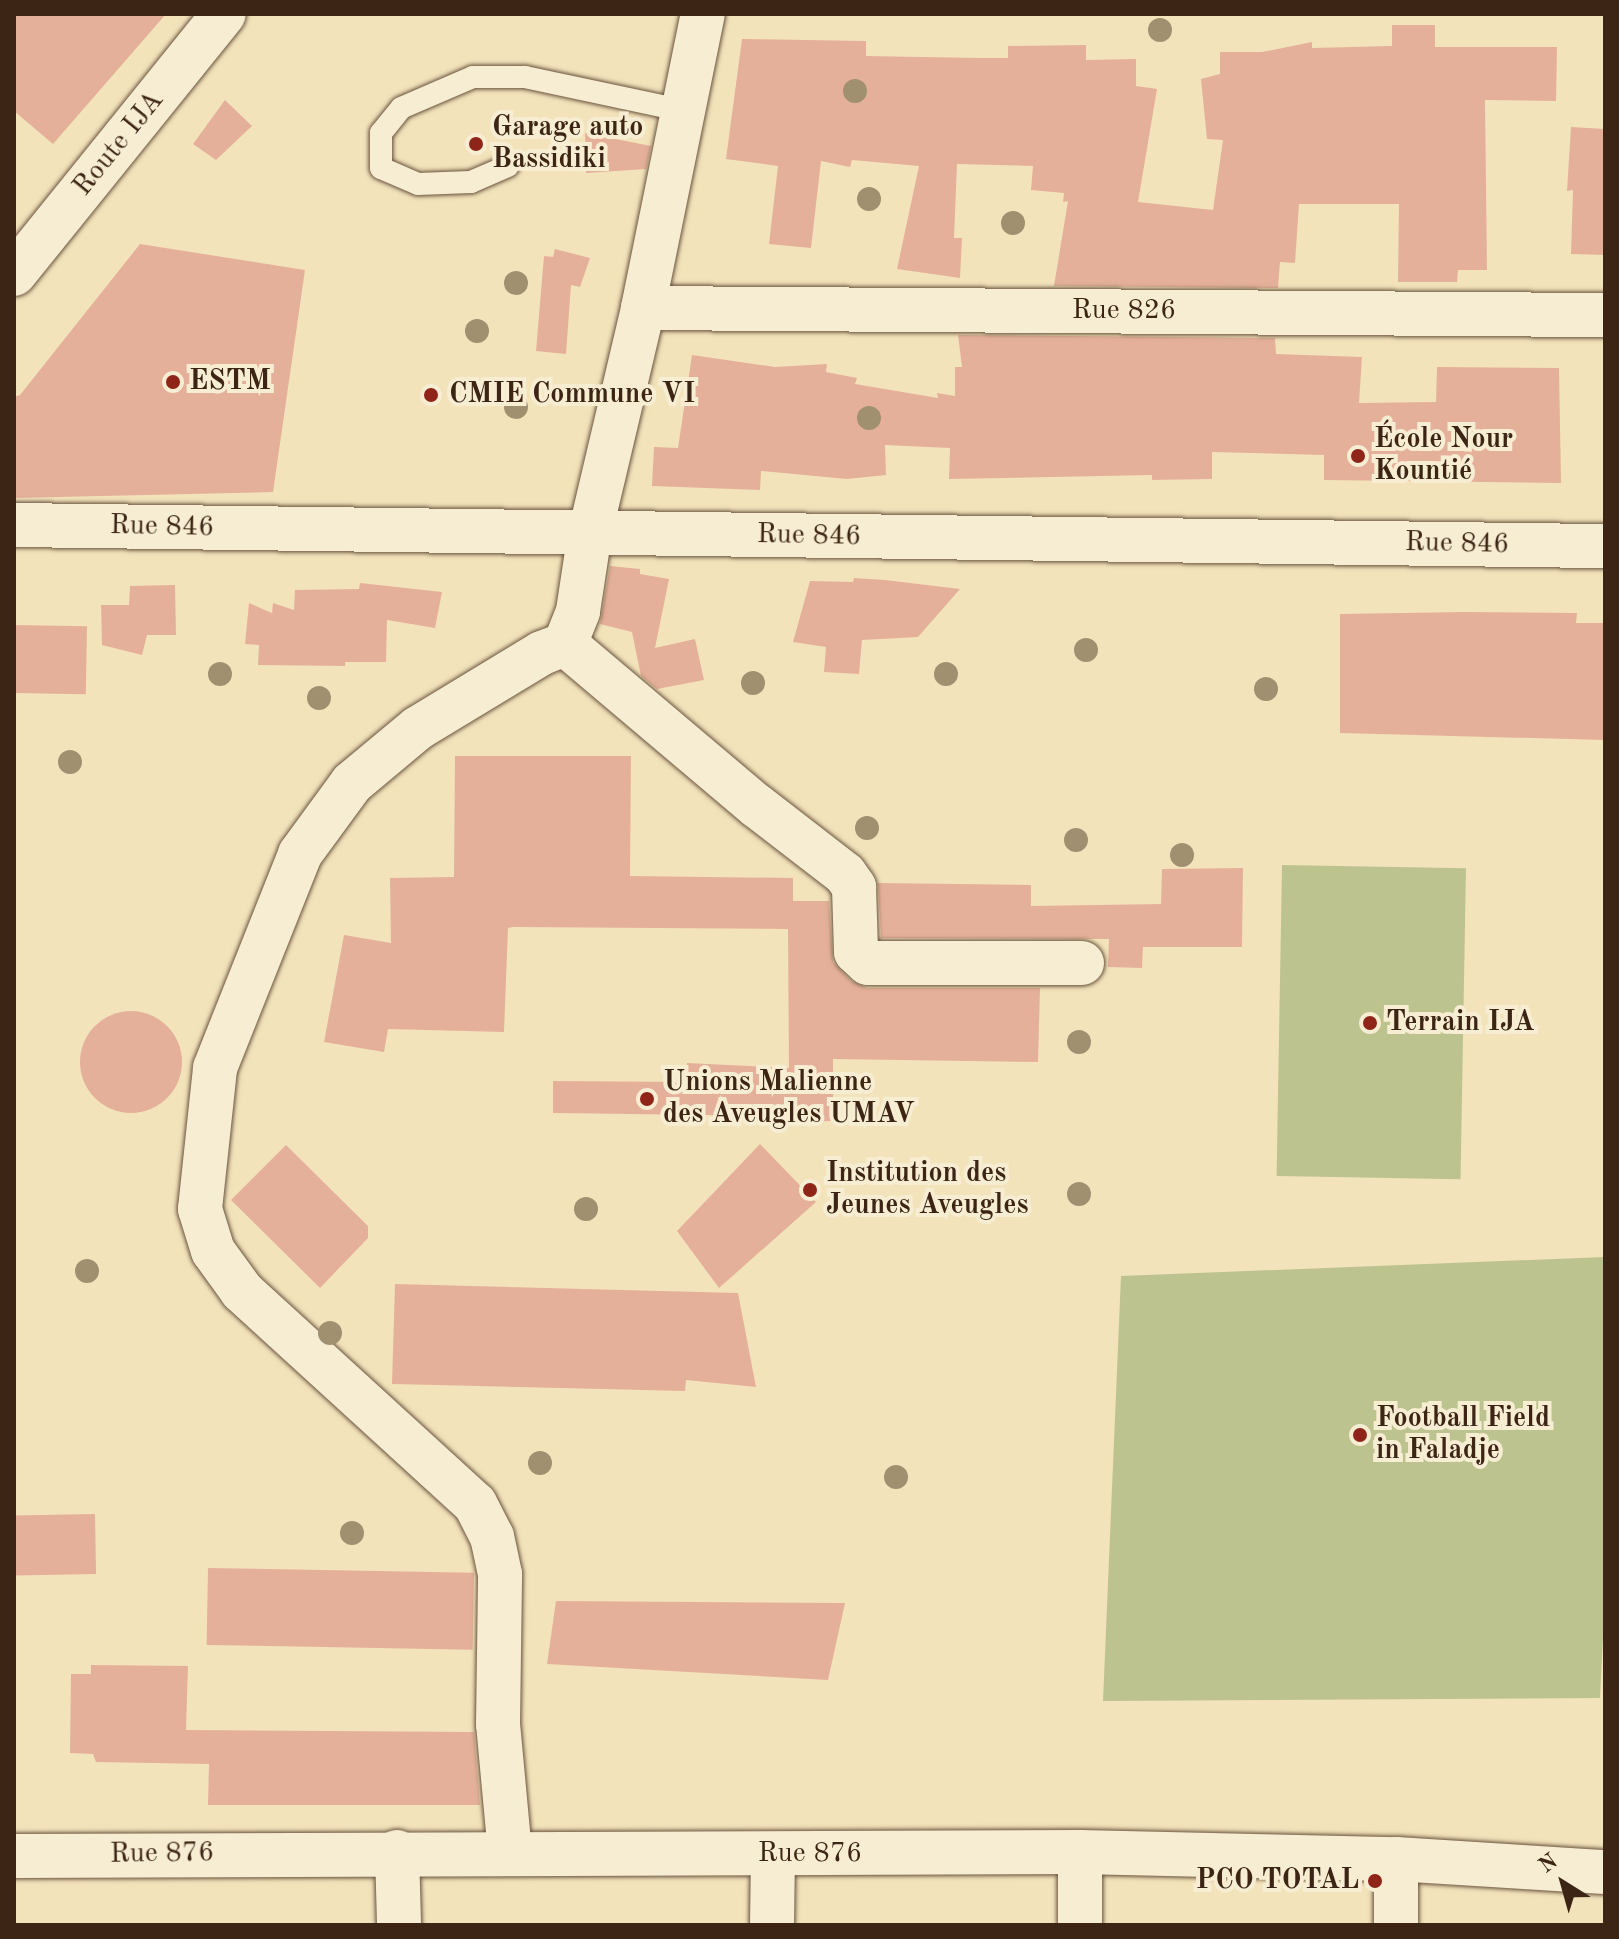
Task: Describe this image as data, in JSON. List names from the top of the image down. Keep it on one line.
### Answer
{"streets":{"street":["Route IJA","Rue 826","Rue 846","Rue 876"]},"places":["Garage auto Bassidiki","ESTM","CMIE Commune VI","École Nour Kountié","Terrain IJA","Unions Malienne des Aveugles UMAV","Institution des Jeunes Aveugles","Football Field in Faladje","PCO TOTAL"],"north":"top left"}
